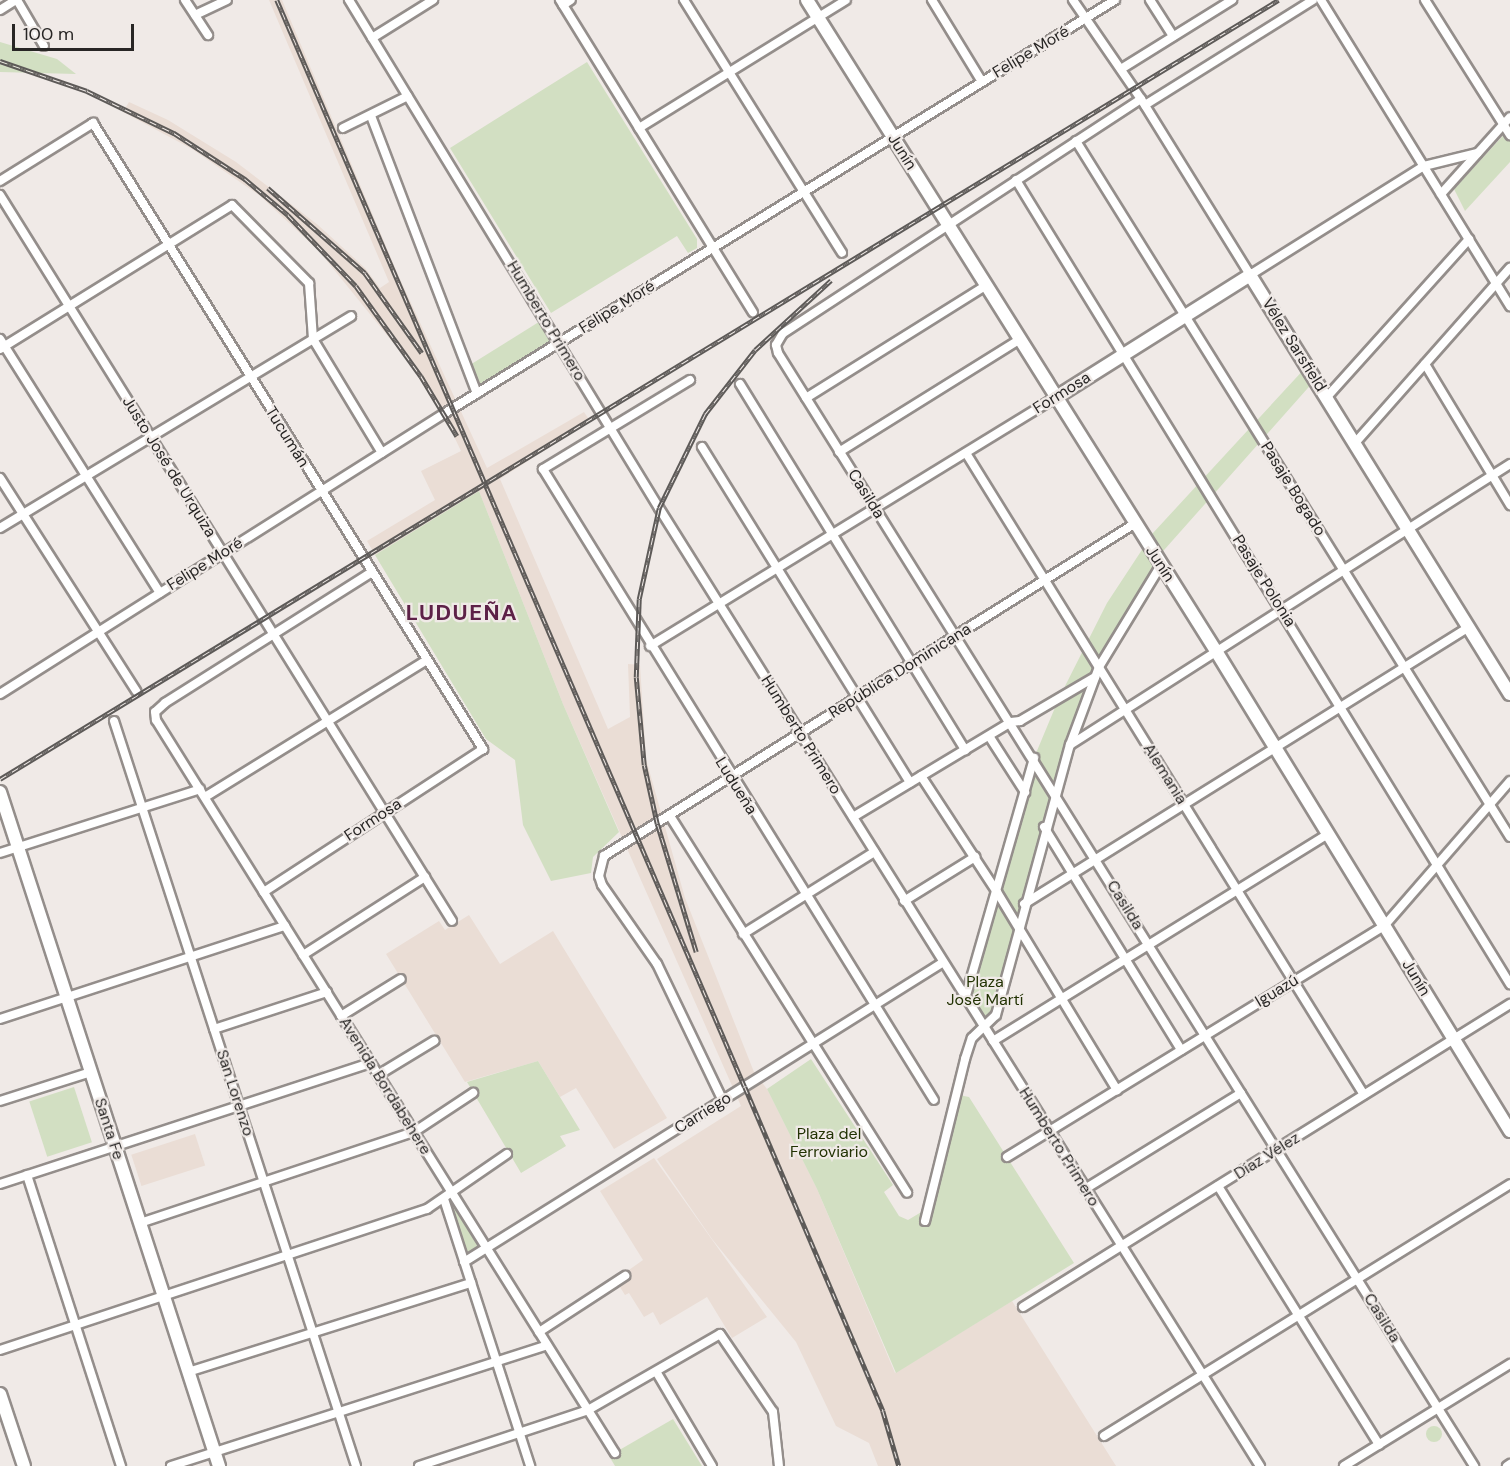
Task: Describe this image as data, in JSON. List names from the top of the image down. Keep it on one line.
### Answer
{"streets":{"main road":["Junín","Vélez Sarsfield","Formosa","Santa Fe"],"street":["Felipe Moré","Humberto Primero","Tucumán","Justo José de Urquiza","Pasaje Bogado","Casilda","Pasaje Polonia","República Dominicana","Alemania","Ludueña","Iguazú","Avenida Bordabehere","San Lorenzo","Carriego","Díaz Vélez"]},"crossings":[["Felipe Moré","Junín"],["Felipe Moré","Humberto Primero"],["Felipe Moré","Vélez Sarsfield"],["Felipe Moré","Tucumán"],["Felipe Moré","Justo José de Urquiza"],["Junín","Formosa"],["Junín","Casilda"],["Junín","República Dominicana"],["Junín","Iguazú"],["Junín","Díaz Vélez"],["Humberto Primero","Formosa"],["Humberto Primero","República Dominicana"],["Humberto Primero","Ludueña"],["Humberto Primero","Iguazú"],["Humberto Primero","Carriego"],["Humberto Primero","Díaz Vélez"],["Vélez Sarsfield","Formosa"],["Formosa","Tucumán"],["Formosa","Justo José de Urquiza"],["Formosa","Pasaje Bogado"],["Formosa","Casilda"],["Formosa","Pasaje Polonia"],["Formosa","Alemania"],["Formosa","Ludueña"],["Formosa","Avenida Bordabehere"],["Justo José de Urquiza","Avenida Bordabehere"],["Pasaje Bogado","Iguazú"],["Casilda","República Dominicana"],["Casilda","Iguazú"],["Casilda","Díaz Vélez"],["Pasaje Polonia","Iguazú"],["República Dominicana","Alemania"],["República Dominicana","Ludueña"],["República Dominicana","Carriego"],["Alemania","Iguazú"],["Alemania","Díaz Vélez"],["Ludueña","Carriego"],["Avenida Bordabehere","Carriego"]],"districts":["LUDUEÑA"],"parks":["Plaza José Martí","Plaza del Ferroviario"],"scale_bar":"100 m"}
